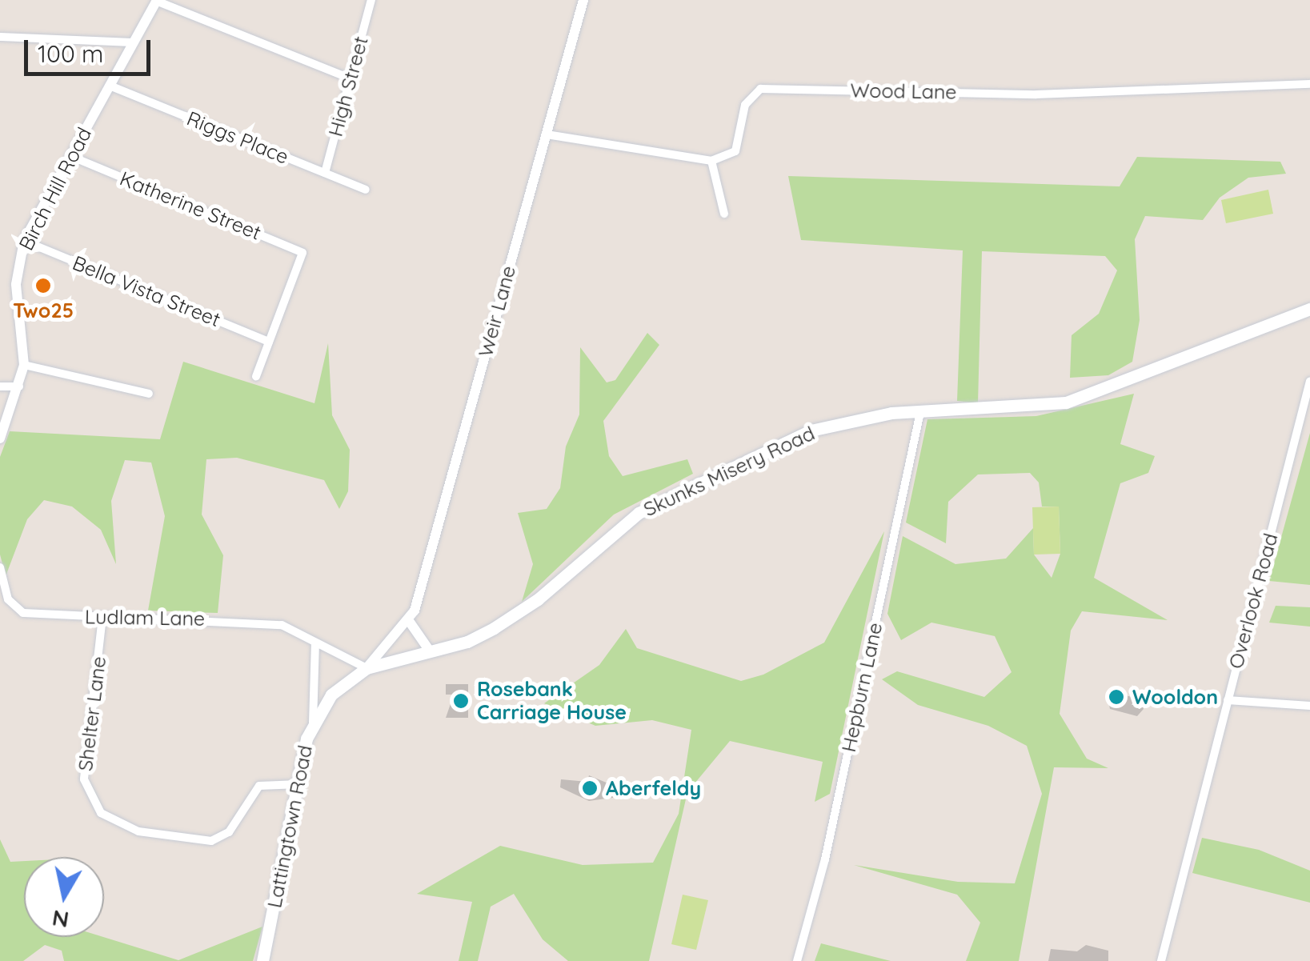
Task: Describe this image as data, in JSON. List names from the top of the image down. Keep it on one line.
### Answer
{"streets":{"main road":["Skunks Misery Road","Lattingtown Road"],"street":["High Street","Wood Lane","Riggs Place","Birch Hill Road","Katherine Street","Bella Vista Street","Weir Lane","Overlook Road","Ludlam Lane","Hepburn Lane","Shelter Lane"]},"crossings":[["High Street","Riggs Place"],["Riggs Place","Birch Hill Road"],["Birch Hill Road","Katherine Street"],["Birch Hill Road","Bella Vista Street"],["Katherine Street","Bella Vista Street"],["Weir Lane","Skunks Misery Road"],["Weir Lane","Ludlam Lane"],["Weir Lane","Lattingtown Road"],["Skunks Misery Road","Ludlam Lane"],["Skunks Misery Road","Hepburn Lane"],["Skunks Misery Road","Lattingtown Road"],["Ludlam Lane","Shelter Lane"],["Ludlam Lane","Lattingtown Road"],["Shelter Lane","Lattingtown Road"]],"places":["Two25","Wooldon","Rosebank Carriage House","Aberfeldy"],"scale_bar":"100 m","north":"bottom"}
